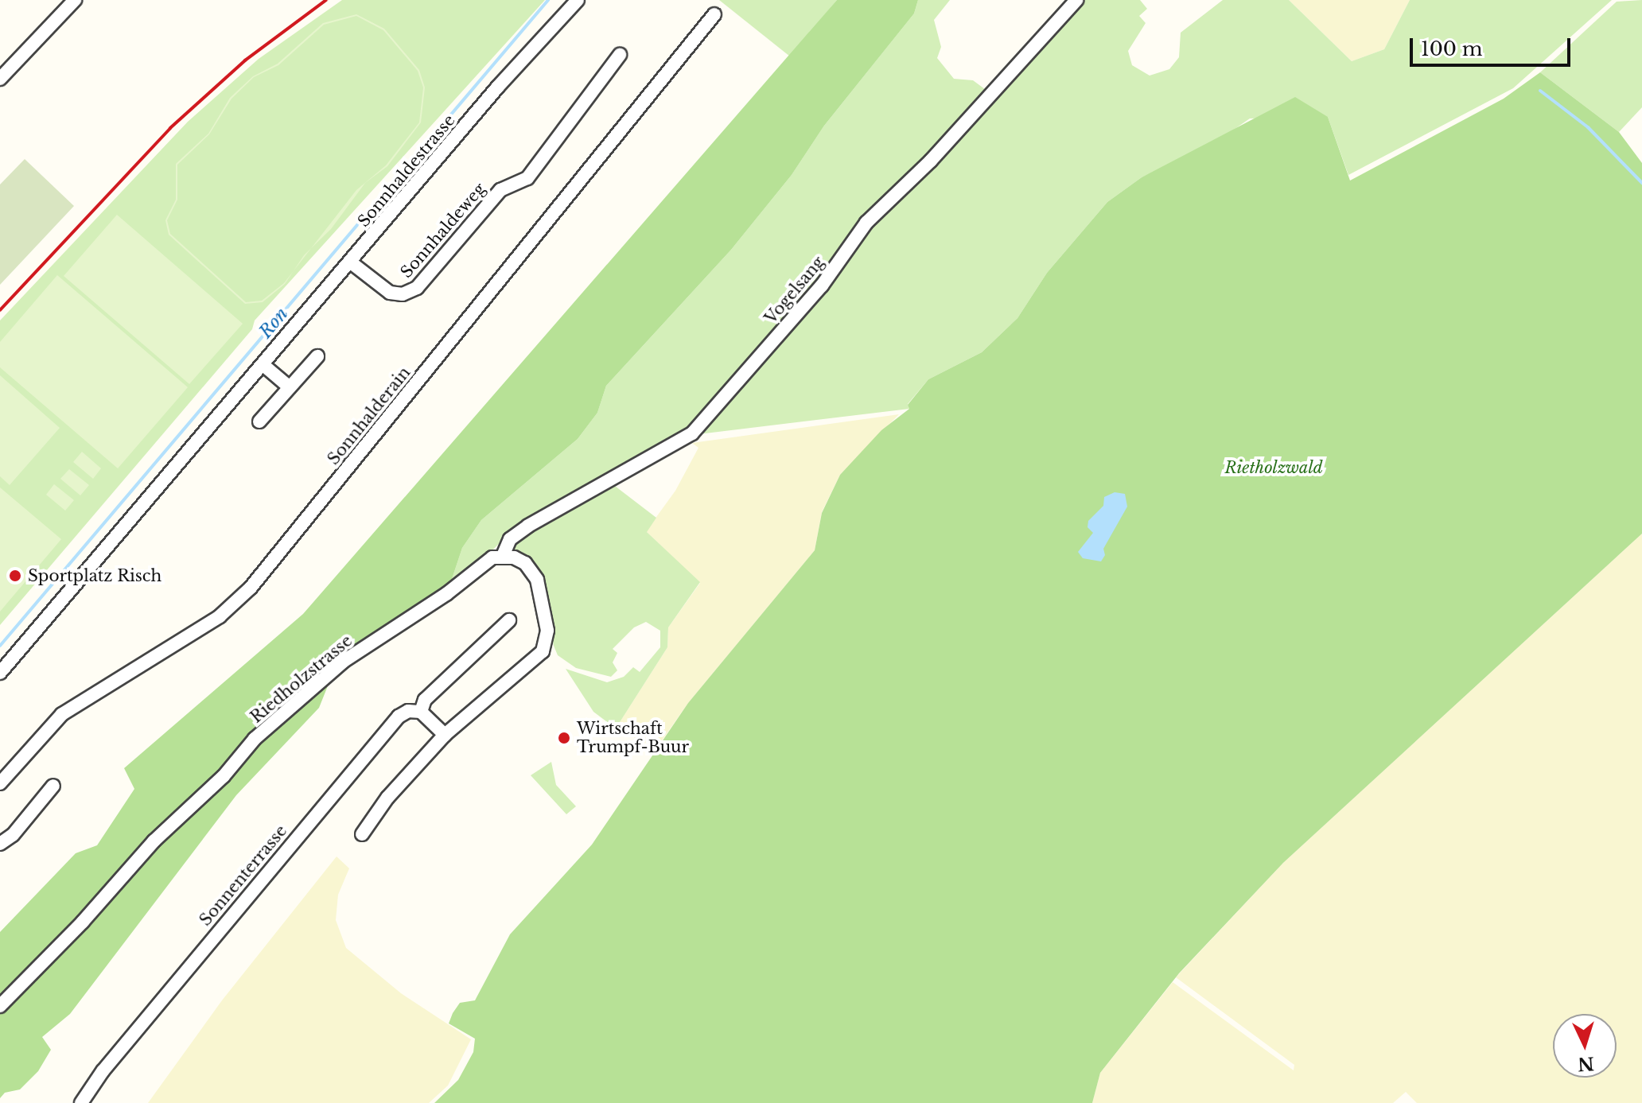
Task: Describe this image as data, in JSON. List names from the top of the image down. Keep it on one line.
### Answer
{"streets":{"street":["Sonnhaldestrasse","Sonnhaldeweg","Vogelsang","Sonnhalderain","Riedholzstrasse","Sonnenterrasse"]},"crossings":[["Sonnhaldestrasse","Sonnhaldeweg"],["Vogelsang","Riedholzstrasse"]],"water":["Ron"],"parks":["Rietholzwald"],"places":["Sportplatz Risch","Wirtschaft Trumpf-Buur"],"scale_bar":"100 m","north":"bottom"}
